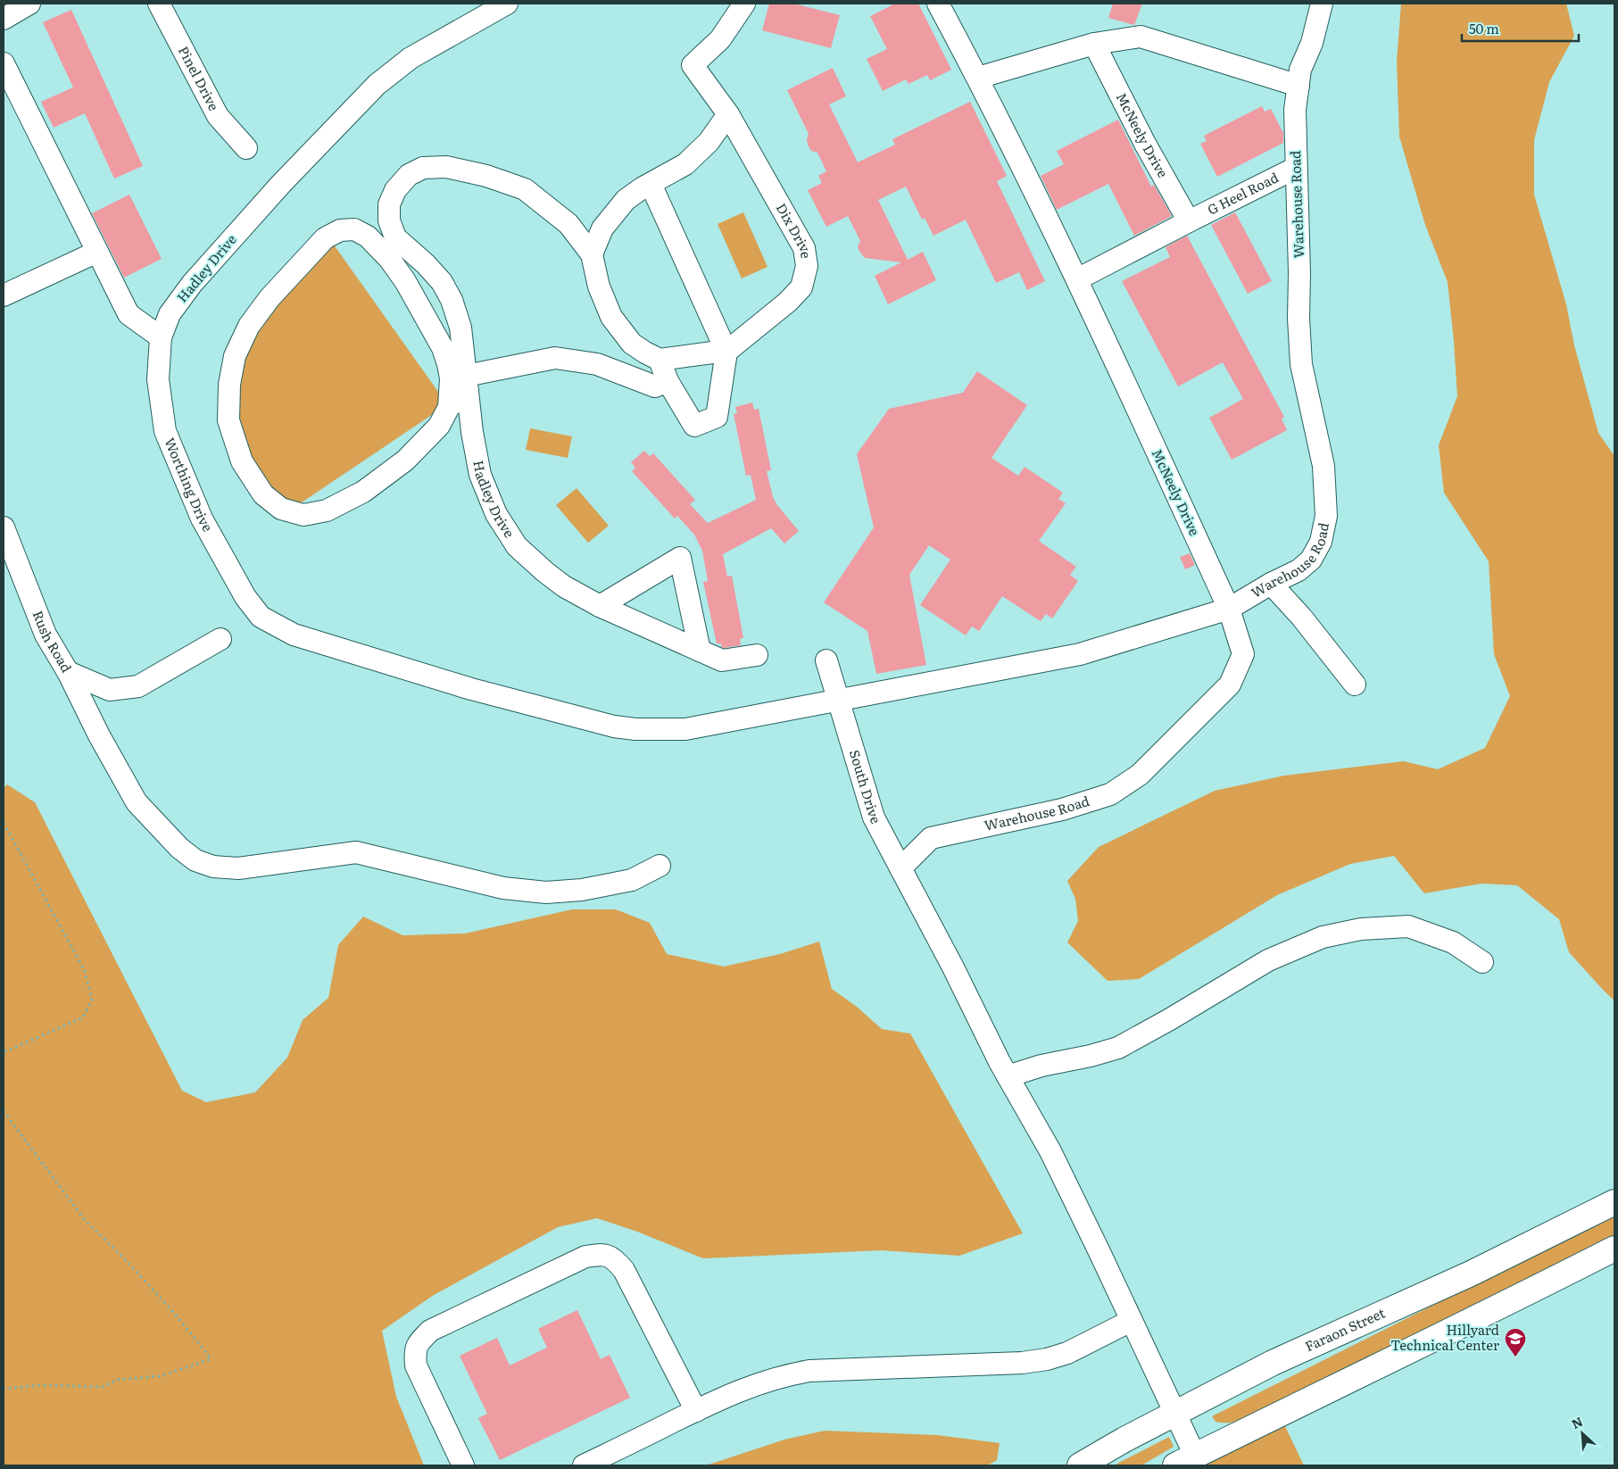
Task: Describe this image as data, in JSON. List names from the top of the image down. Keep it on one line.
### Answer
{"streets":{"main road":["Faraon Street"],"street":["Pinel Drive","McNeely Drive","G Heel Road","Warehouse Road","Dix Drive","Hadley Drive","Worthing Drive","Rush Road","South Drive"]},"crossings":[["McNeely Drive","G Heel Road"],["McNeely Drive","Warehouse Road"],["G Heel Road","Warehouse Road"],["Warehouse Road","South Drive"],["Hadley Drive","Worthing Drive"],["Worthing Drive","South Drive"],["South Drive","Faraon Street"]],"places":{"school or university":["Hillyard Technical Center"]},"scale_bar":"50 m","north":"top left"}
